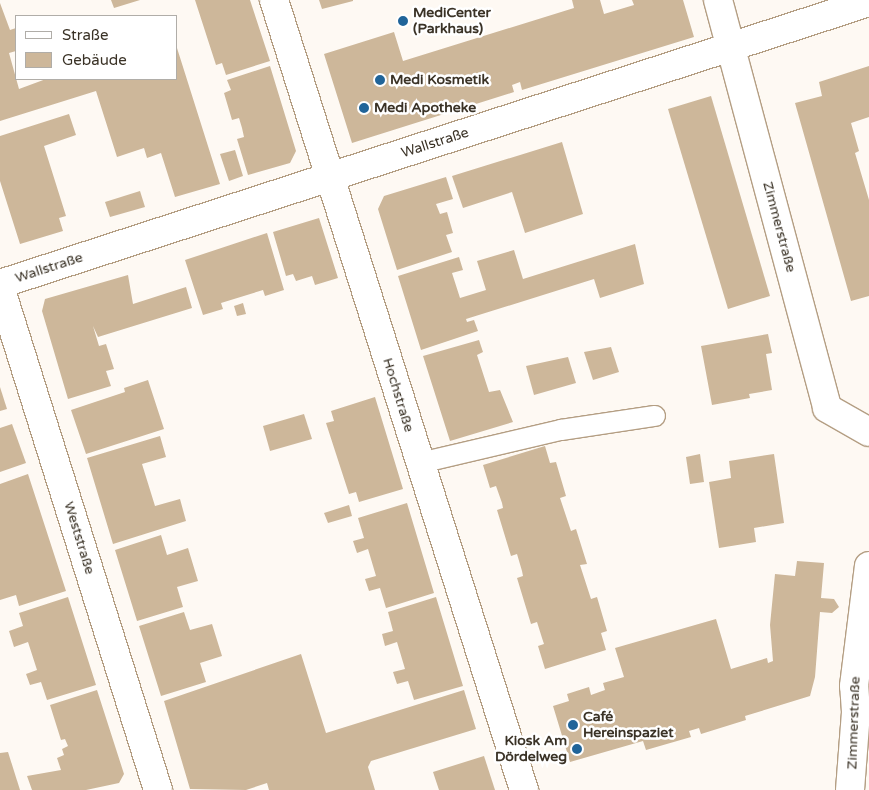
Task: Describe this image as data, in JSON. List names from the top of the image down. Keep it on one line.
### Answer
{"streets":{"street":["Wallstraße","Zimmerstraße","Hochstraße","Weststraße"]},"crossings":[["Wallstraße","Zimmerstraße"],["Wallstraße","Hochstraße"],["Wallstraße","Weststraße"]],"places":["MediCenter (Parkhaus)","Medi Kosmetik","Medi Apotheke","Café Hereinspaziet","Kiosk Am Dördelweg"],"legend":["Straße","Gebäude"]}
